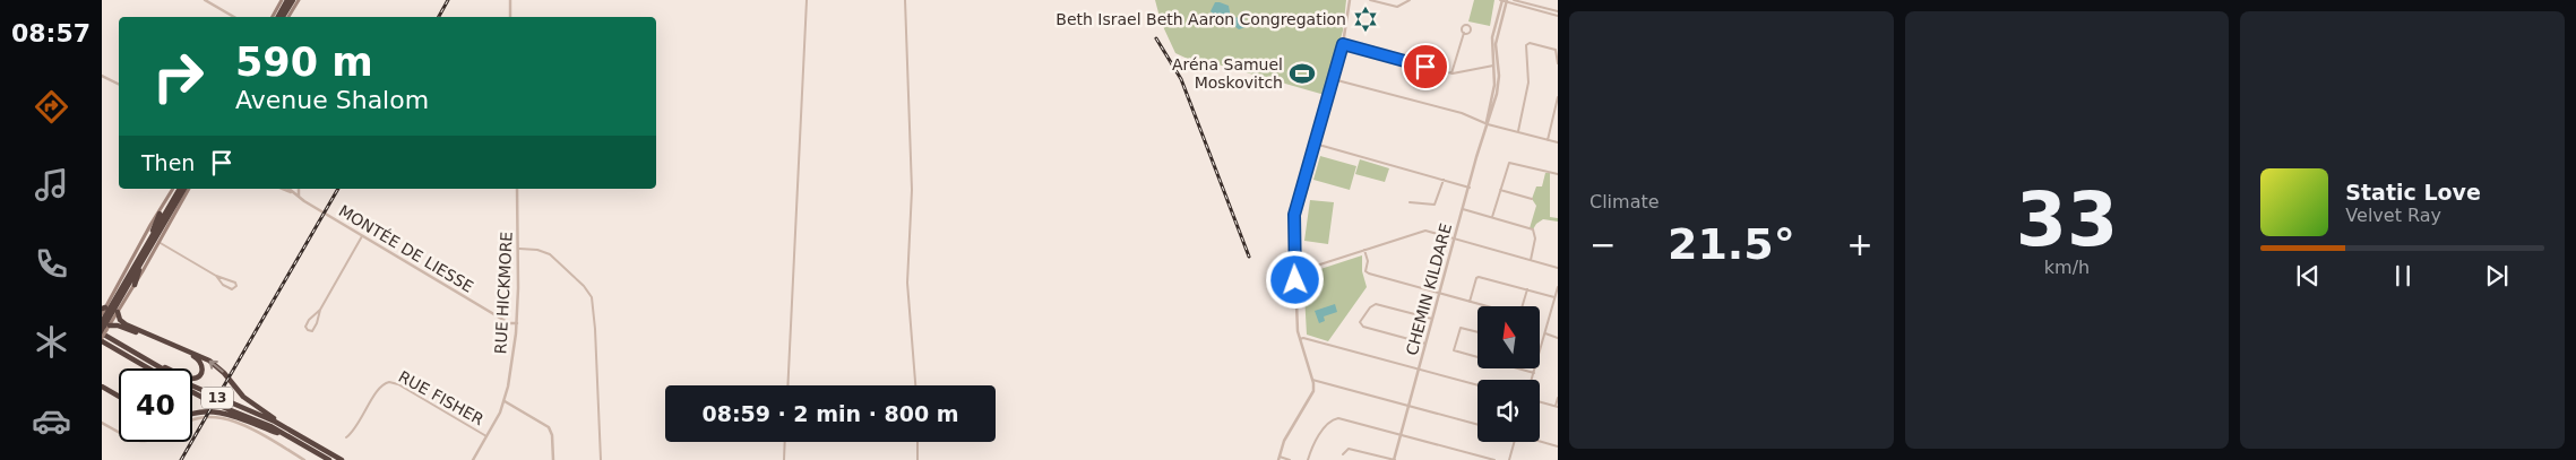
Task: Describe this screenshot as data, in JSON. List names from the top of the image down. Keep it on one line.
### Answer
{"streets":{"highway":["13"],"street":["MONTÉE DE LIESSE","CHEMIN KILDARE","RUE HICKMORE","RUE FISHER"]},"crossings":[["MONTÉE DE LIESSE","RUE HICKMORE"],["RUE HICKMORE","RUE FISHER"]],"places":{"synagogue":["Beth Israel Beth Aaron Congregation"],"sports":["Aréna Samuel Moskovitch"]},"north":"top","page":{"tabs":"08:57","tile":["Climate",["33","km/h"]],"turn":["590 m","Avenue Shalom"],"then":"Then","song":["Static Love","Velvet Ray"],"heat":["−","21.5°","+"],"limit":"40","trip":"08:59 · 2 min · 800 m"}}
